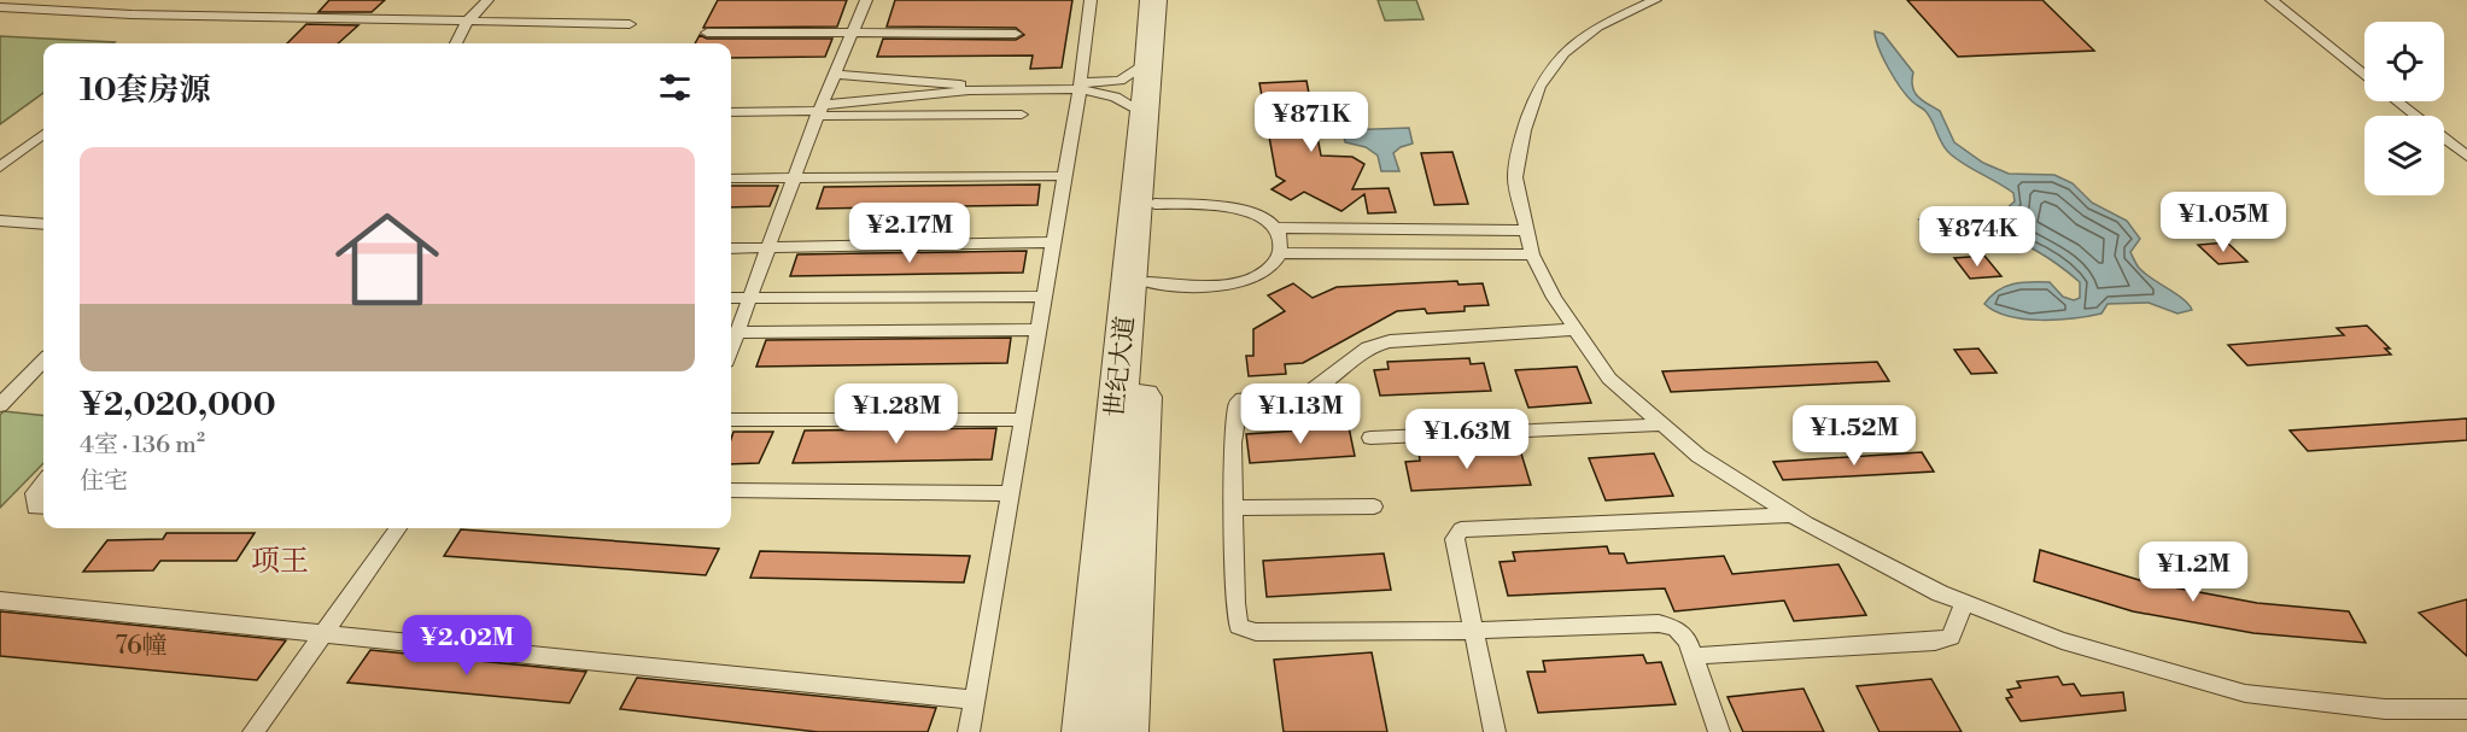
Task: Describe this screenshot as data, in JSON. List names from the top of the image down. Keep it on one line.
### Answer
{"streets":{"street":["世纪大道"]},"districts":["项王"],"house_numbers":["76幢"],"page":{"heading":"10套房源","price":["¥871K","¥1.05M","¥2.17M","¥874K","¥1.28M","¥1.13M","¥1.52M","¥1.63M","¥1.2M","¥2.02M"],"list":[{"name":"¥2,020,000","note":"4室 · 136 m² · 住宅"}]}}
